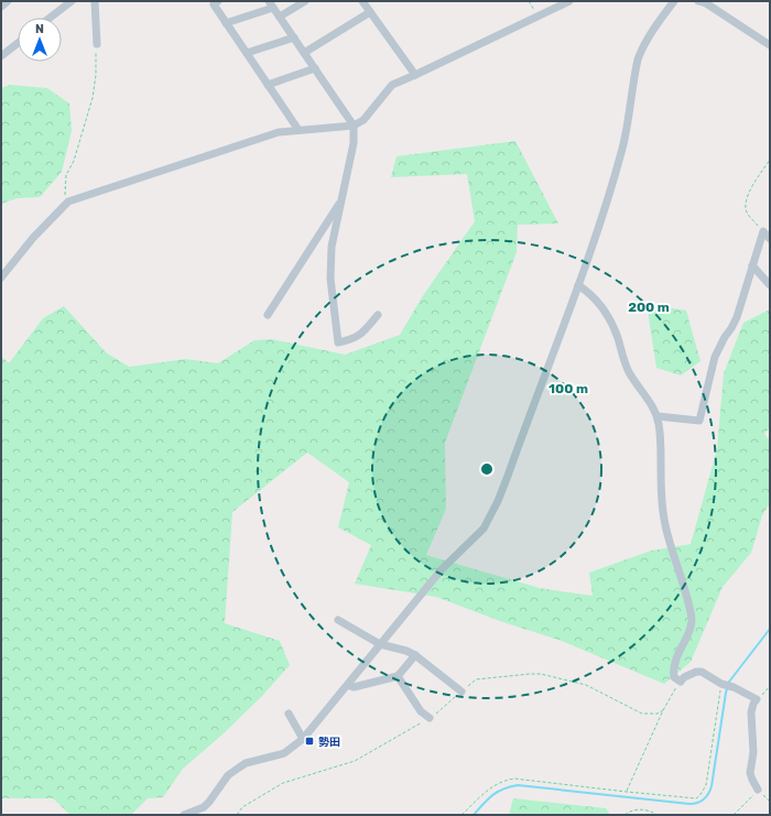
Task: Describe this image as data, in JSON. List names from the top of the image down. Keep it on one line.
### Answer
{"places":{"transit":["勢田"]},"north":"top","rings":["200 m","100 m"]}
